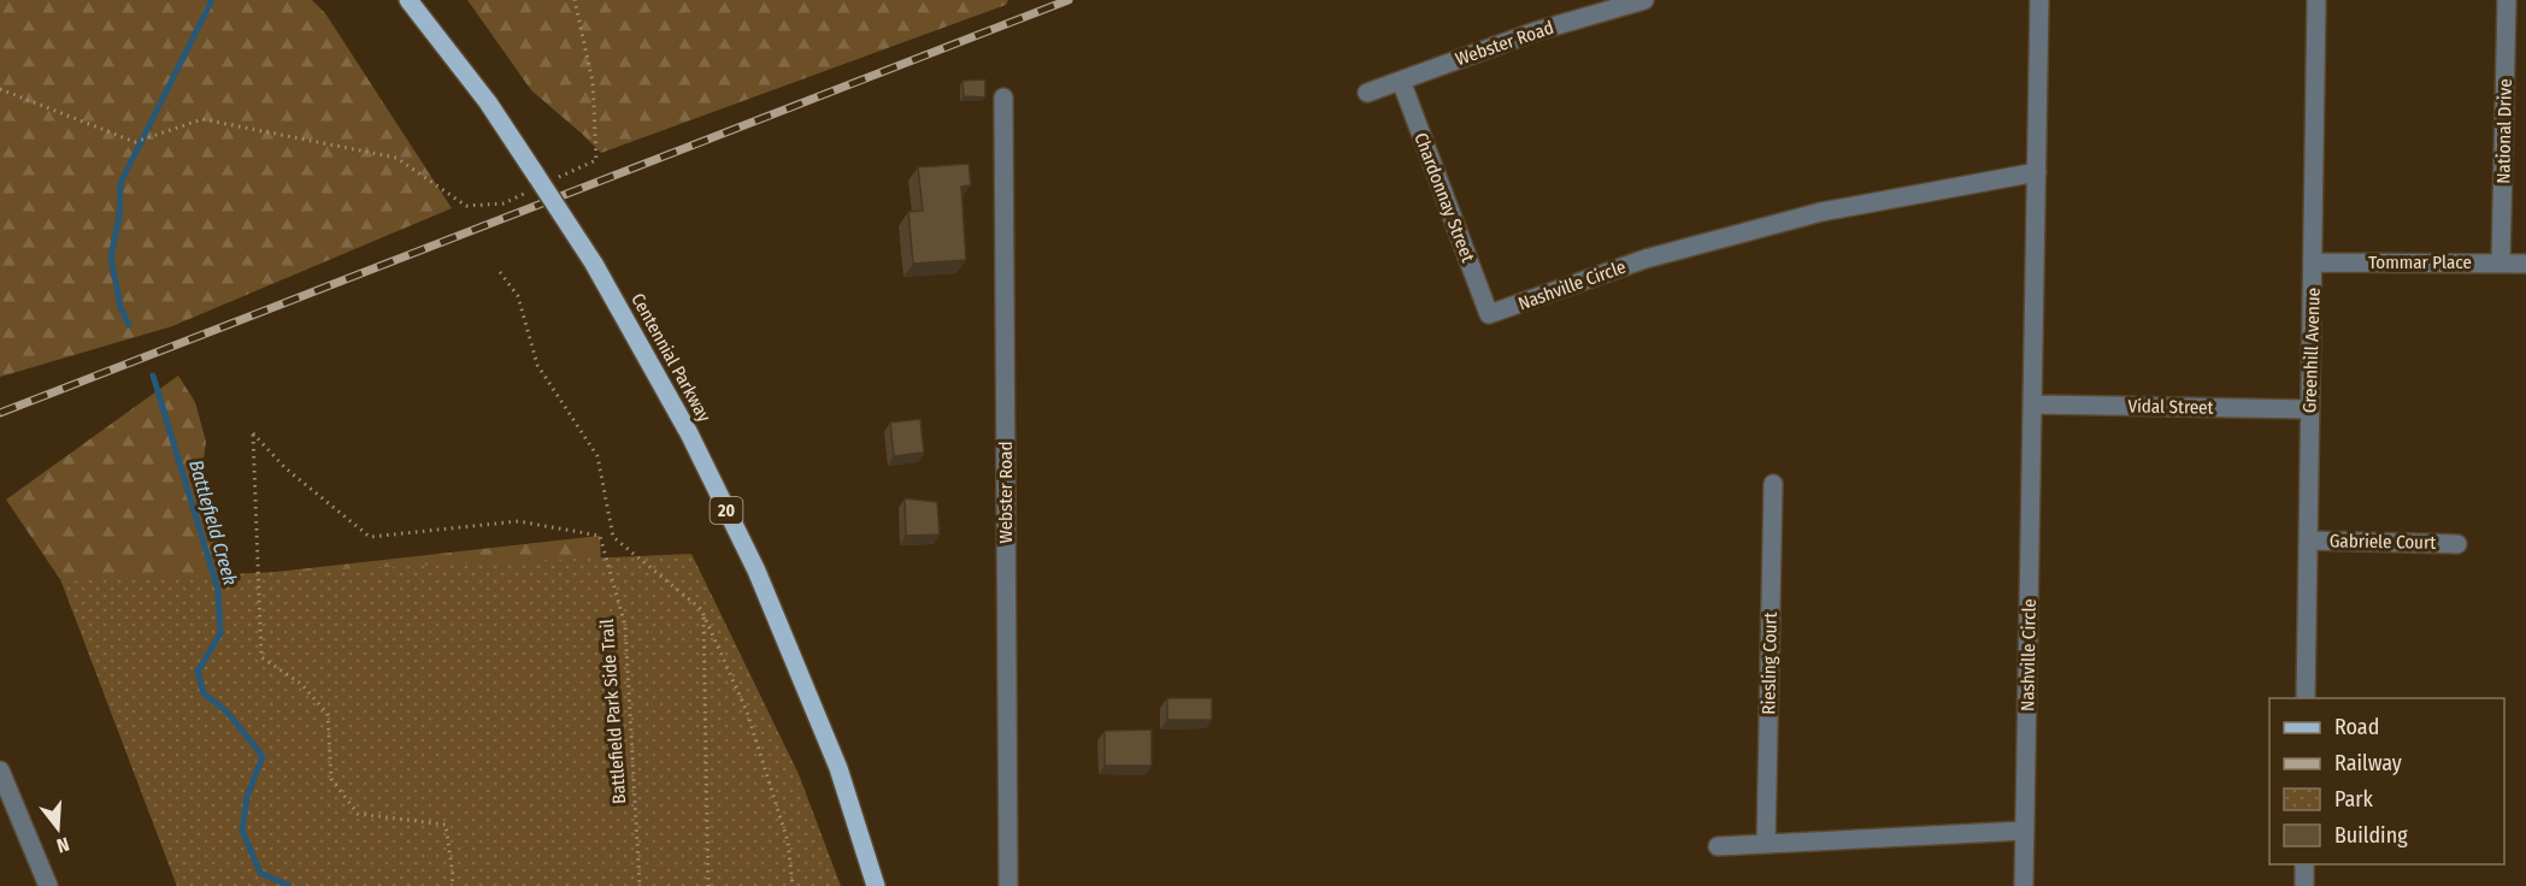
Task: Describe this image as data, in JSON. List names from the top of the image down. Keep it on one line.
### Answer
{"streets":{"main road":["Centennial Parkway","20"],"street":["Webster Road","National Drive","Chardonnay Street","Tommar Place","Nashville Circle","Greenhill Avenue","Vidal Street","Gabriele Court","Riesling Court"],"path":["Battlefield Park Side Trail"]},"crossings":[["Webster Road","Chardonnay Street"],["National Drive","Tommar Place"],["Chardonnay Street","Nashville Circle"],["Tommar Place","Greenhill Avenue"],["Nashville Circle","Vidal Street"],["Greenhill Avenue","Vidal Street"],["Greenhill Avenue","Gabriele Court"]],"water":["Battlefield Creek"],"legend":["Road","Railway","Park","Building"],"north":"bottom"}
